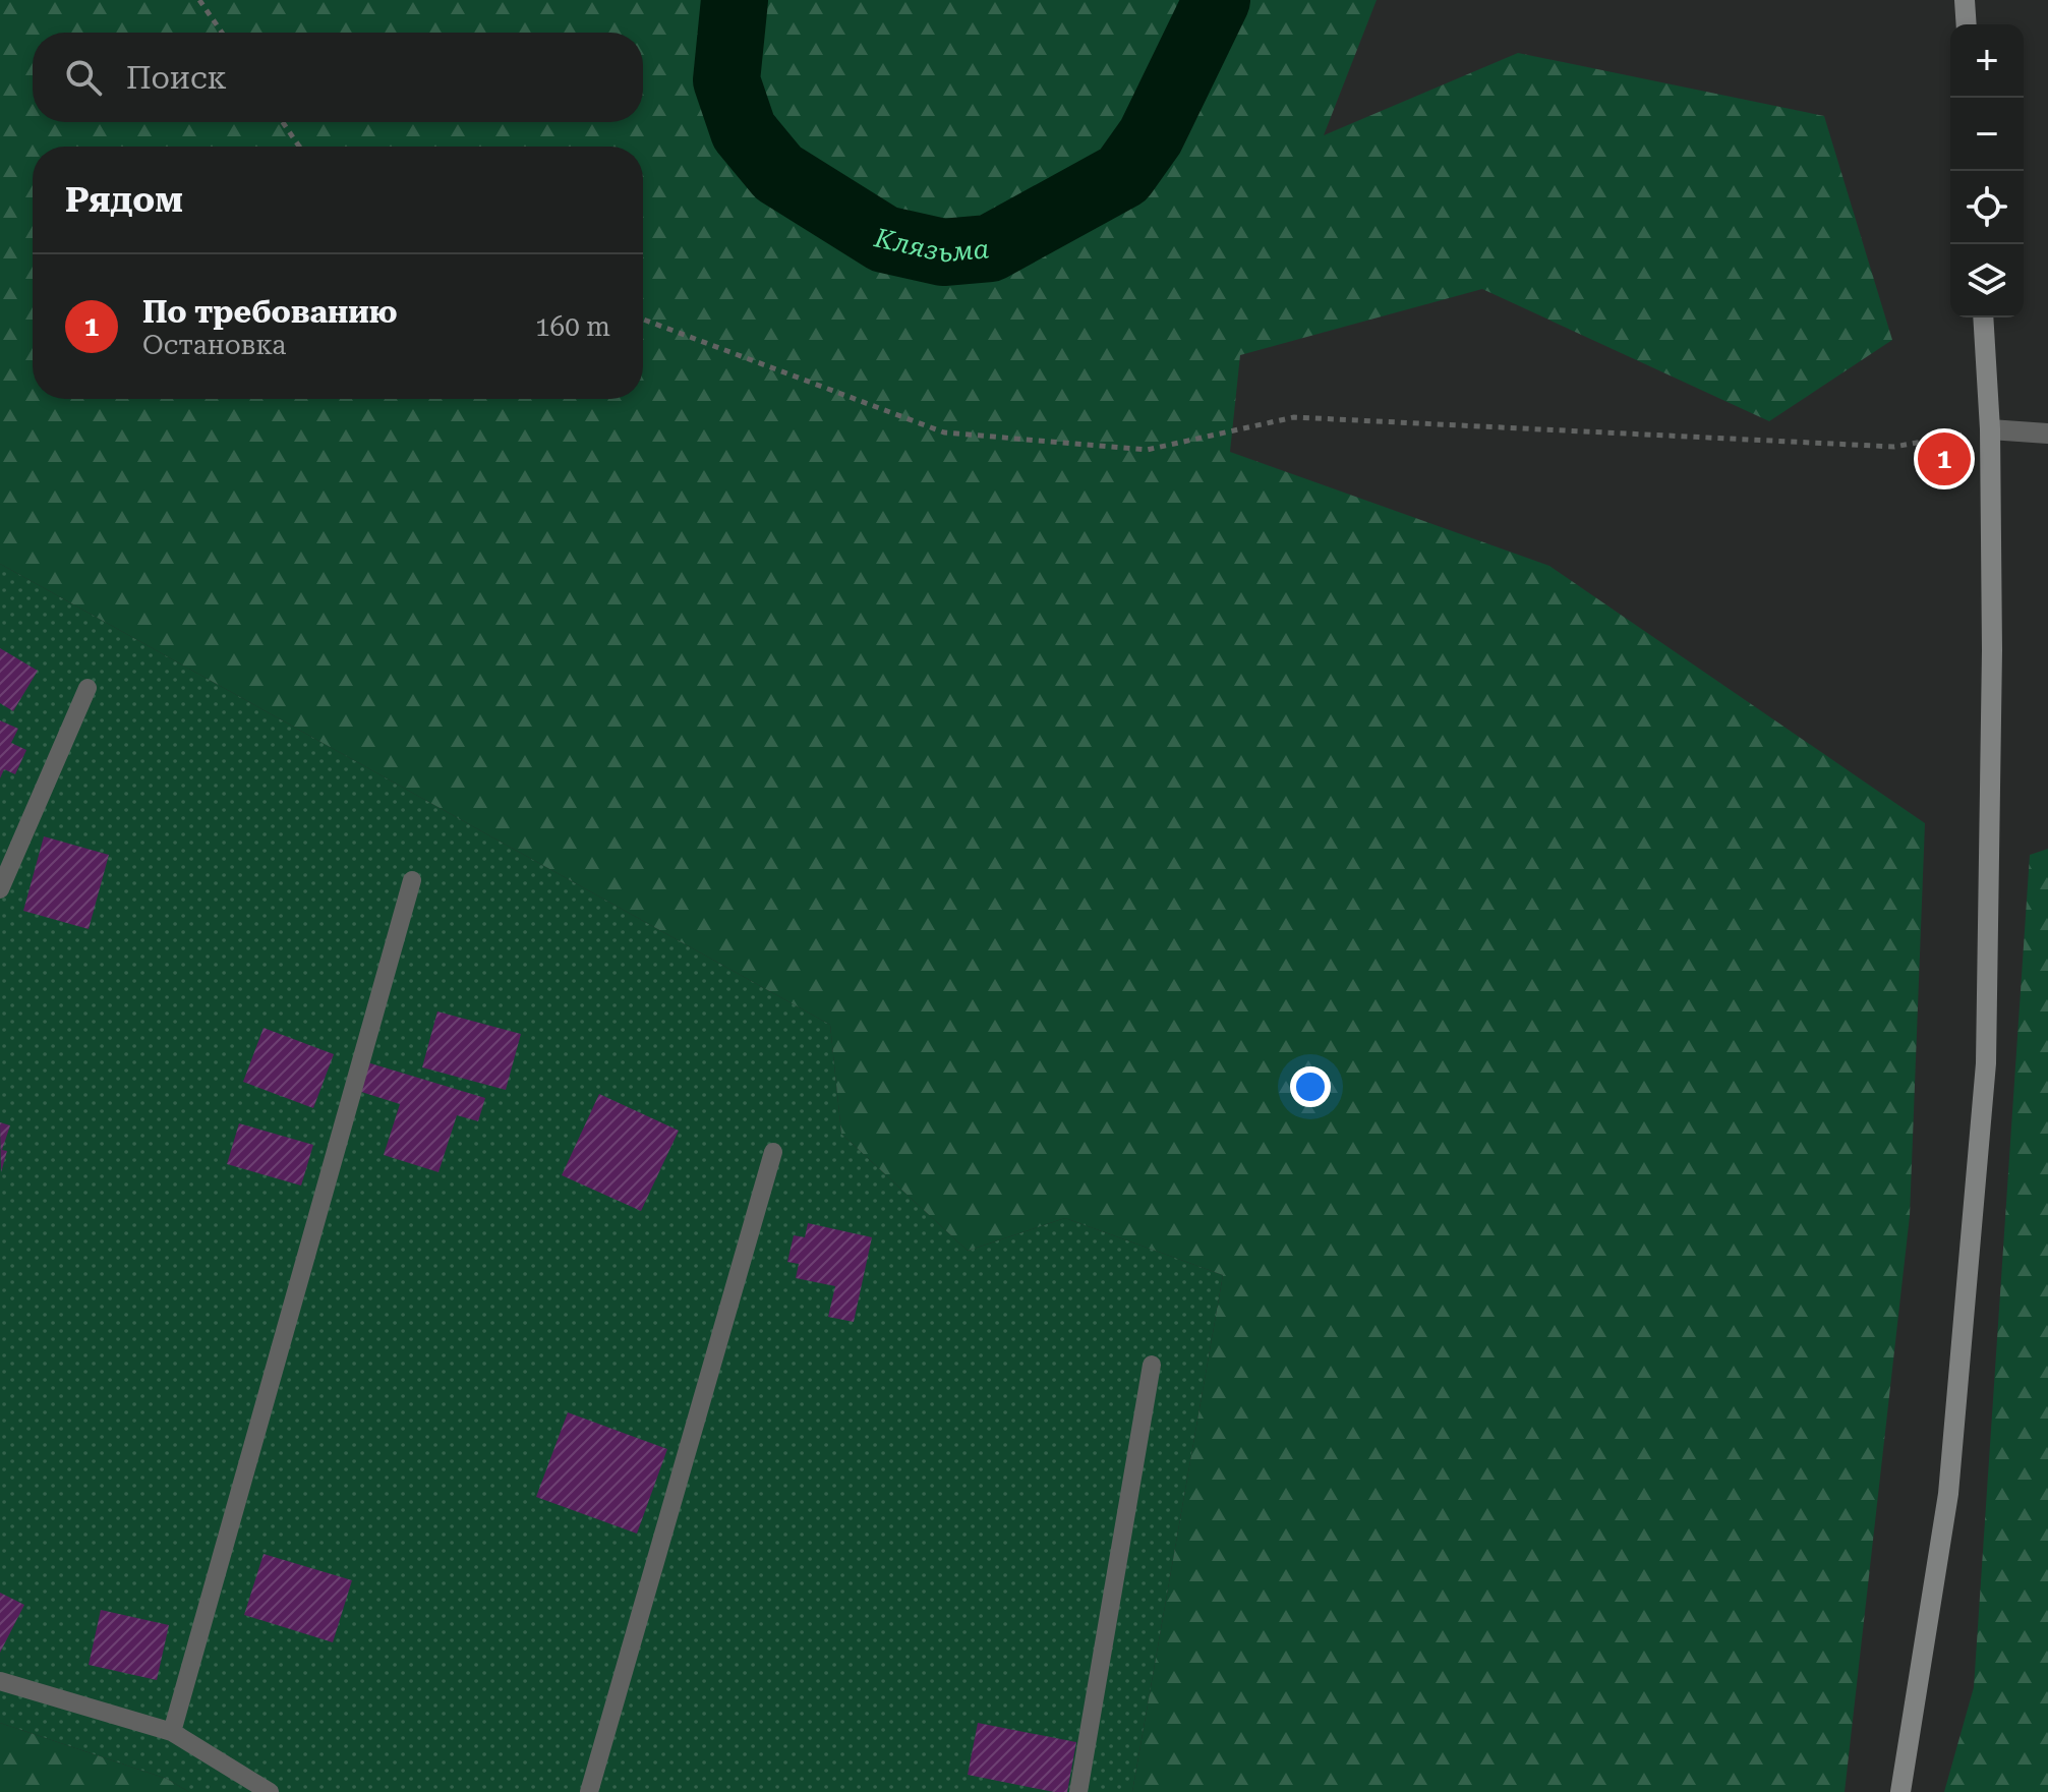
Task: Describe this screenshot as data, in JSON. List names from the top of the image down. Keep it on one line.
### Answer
{"water":["Клязьма"],"page":{"map_buttons":["+","−"],"search":"Поиск","heading":"Рядом","list":[{"mark":"1","name":"По требованию","note":"Остановка","value":"160 m"}],"pins":"1"}}
